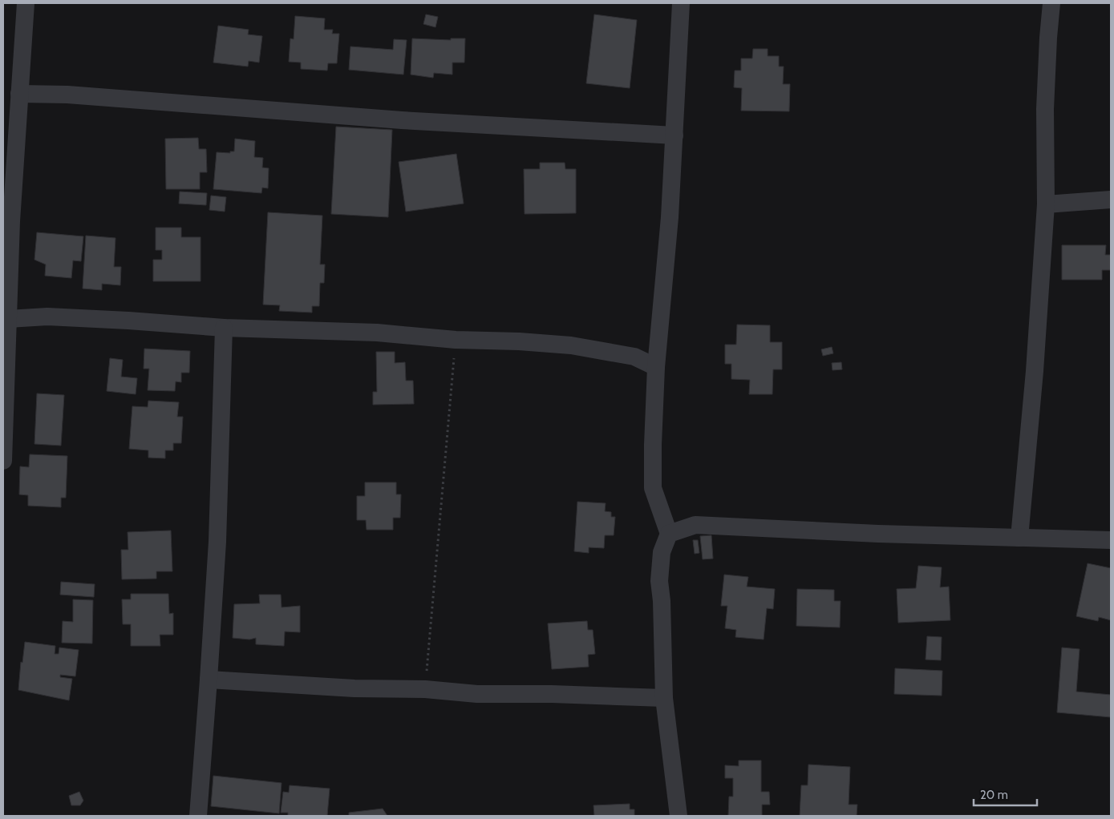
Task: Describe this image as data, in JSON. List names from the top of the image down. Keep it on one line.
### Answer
{"scale_bar":"20 m"}
